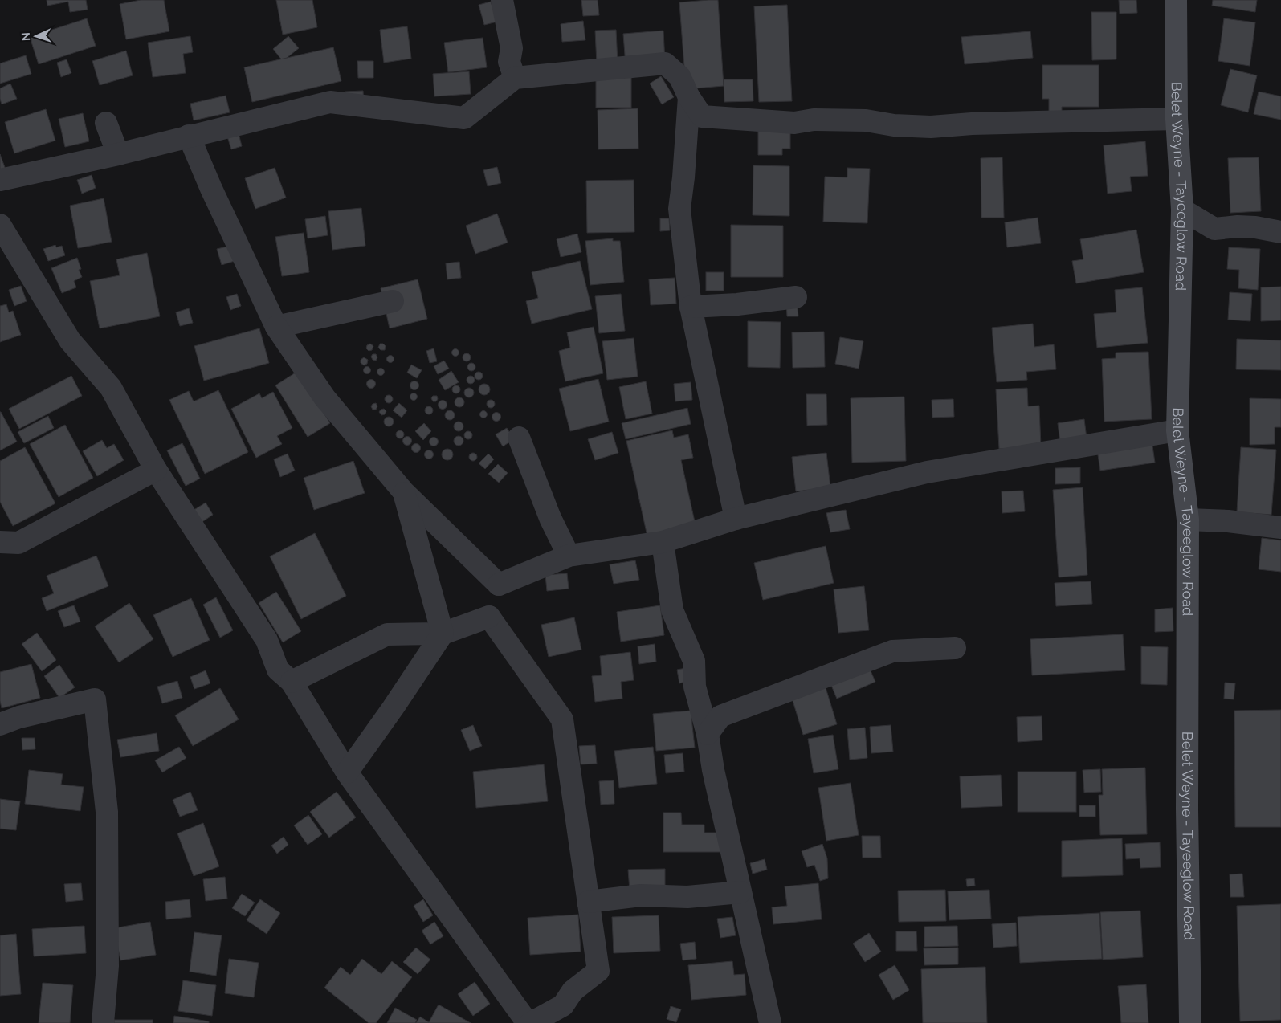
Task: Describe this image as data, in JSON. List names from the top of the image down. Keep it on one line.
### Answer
{"streets":{"main road":["Belet Weyne - Tayeeglow Road"]},"north":"left"}
